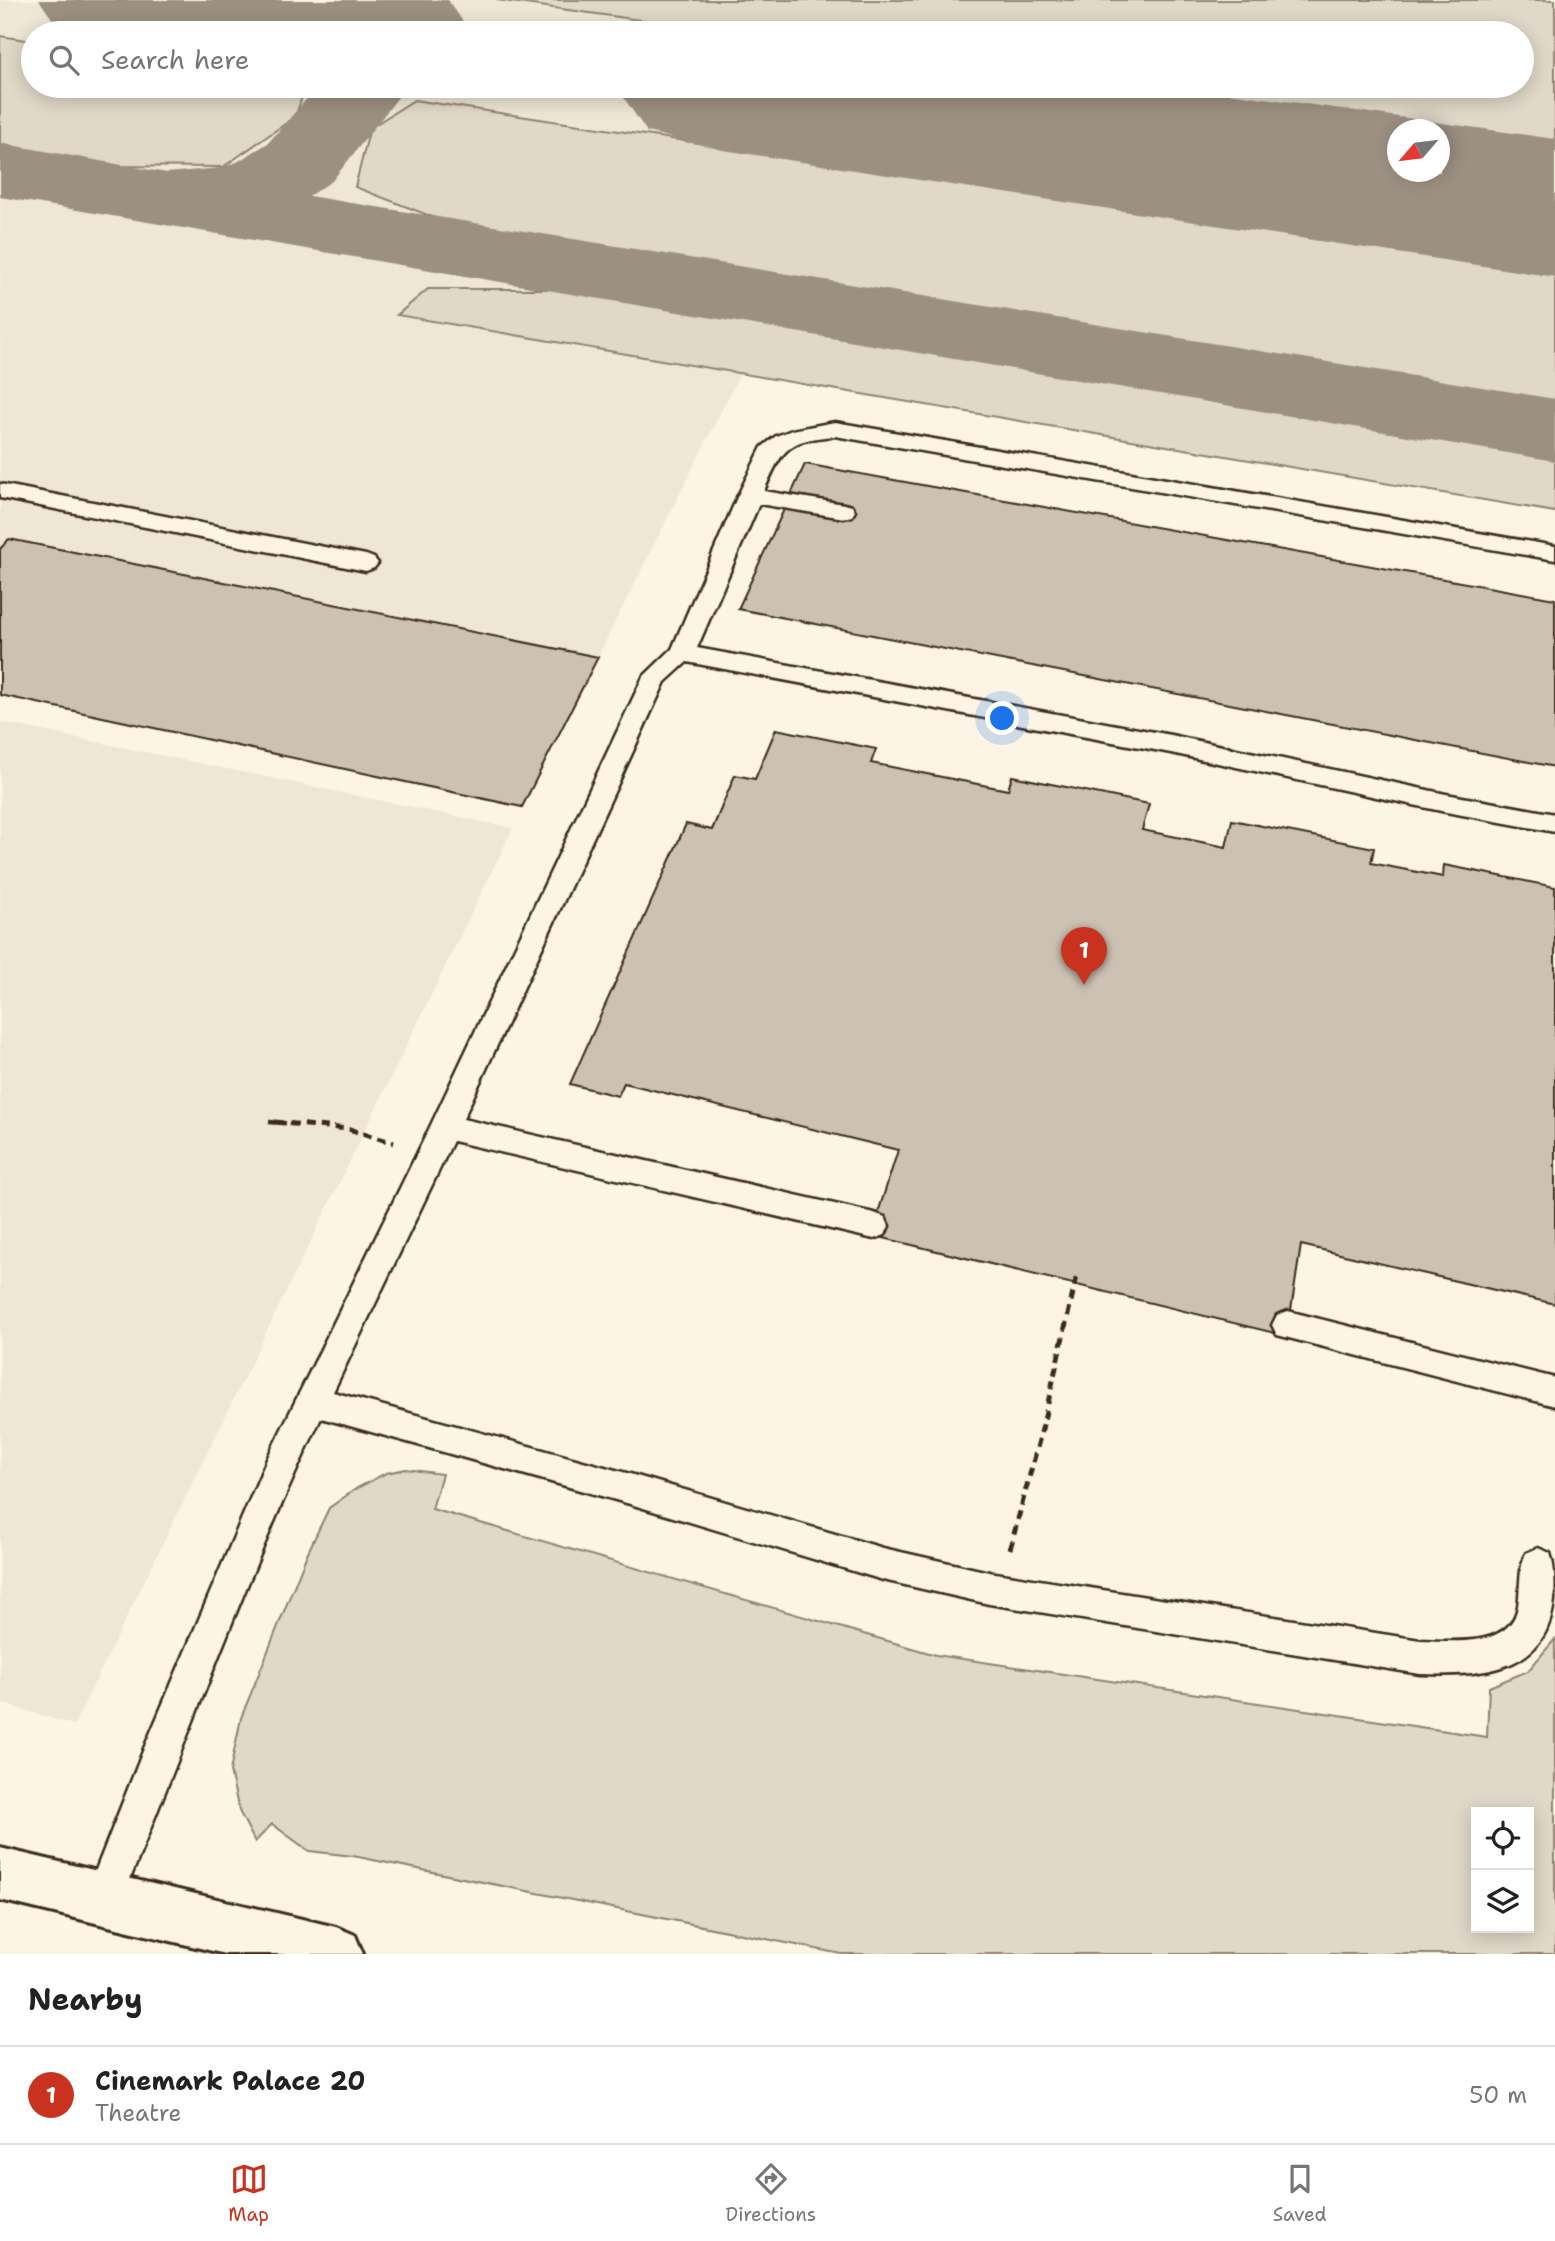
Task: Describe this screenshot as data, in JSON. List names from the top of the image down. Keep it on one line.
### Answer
{"north":"bottom left","page":{"search":"Search here","pins":"1","heading":"Nearby","list":[{"mark":"1","name":"Cinemark Palace 20","note":"Theatre","value":"50 m"}],"nav":["Map","Directions","Saved"]}}
